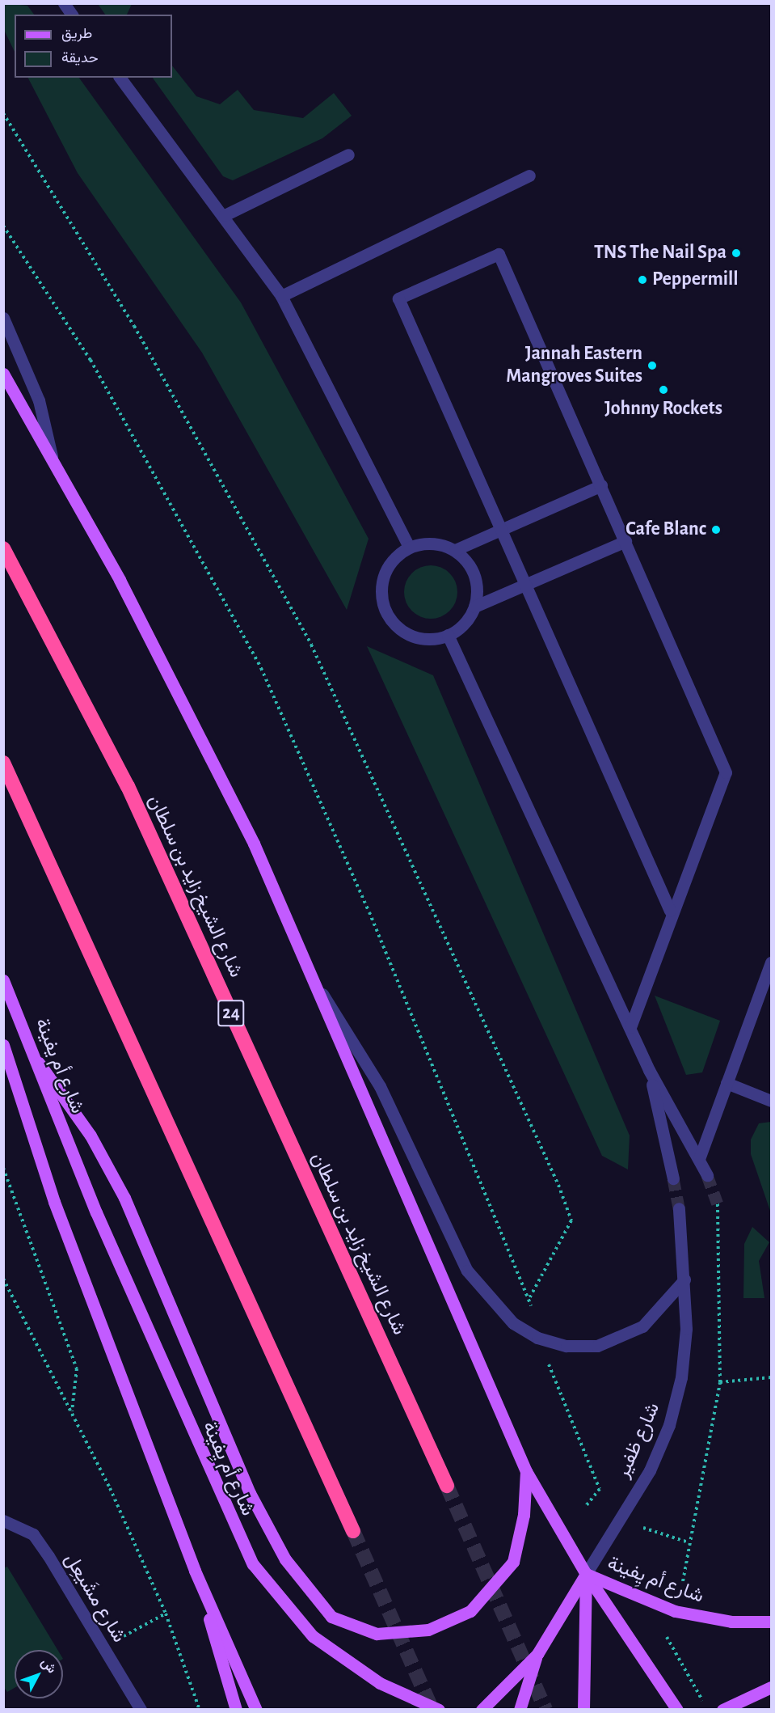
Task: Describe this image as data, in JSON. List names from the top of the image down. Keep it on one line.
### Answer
{"streets":{"highway":["شارع الشيخ زايد بن سلطان","24"],"main road":["شارع أم يفينة","شارع ظفير","شارع أم يِفينة"],"street":["شارع مشَيعِل"]},"crossings":[["شارع أم يفينة","شارع أم يِفينة"],["شارع ظفير","شارع أم يِفينة"]],"places":["TNS The Nail Spa","Peppermill","Jannah Eastern Mangroves Suites","Johnny Rockets","Cafe Blanc"],"legend":["طريق","حديقة"],"north":"top right"}
